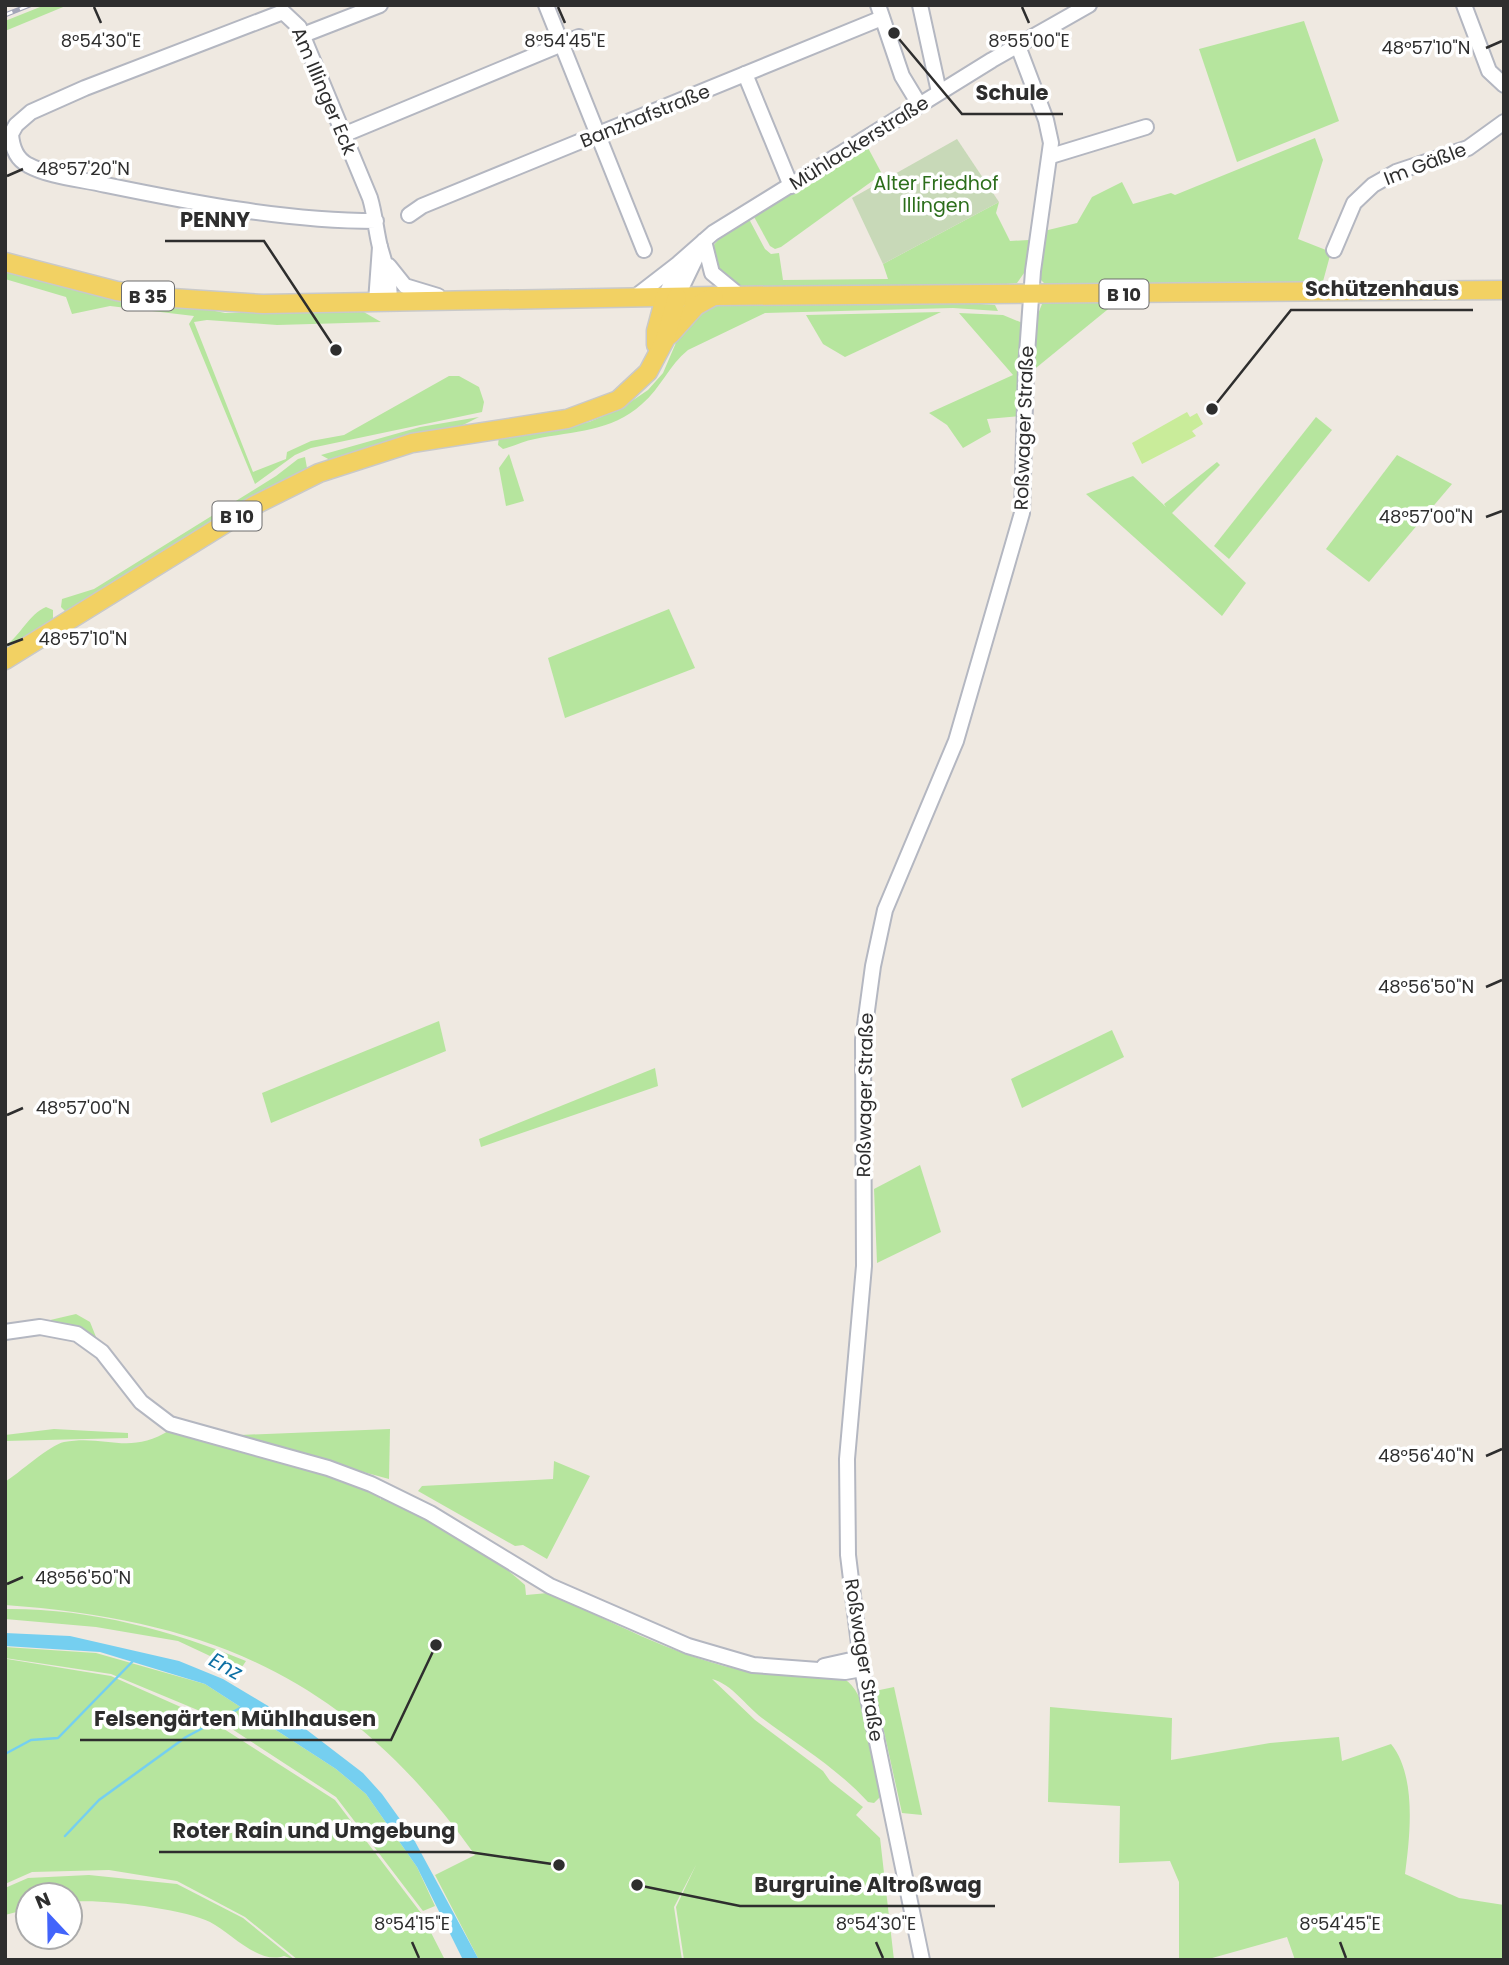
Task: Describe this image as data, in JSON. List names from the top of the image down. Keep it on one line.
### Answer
{"streets":{"main road":["B 10","B 35"],"street":["Am Illinger Eck","Banzhafstraße","Mühlackerstraße","Im Gäßle","Roßwager Straße"]},"crossings":[["Mühlackerstraße","B 10"],["Mühlackerstraße","B 35"],["Mühlackerstraße","Roßwager Straße"],["B 10","B 35"],["B 10","Roßwager Straße"]],"water":["Enz"],"parks":["Alter Friedhof Illingen"],"places":["Schule","PENNY","Schützenhaus","Felsengärten Mühlhausen","Roter Rain und Umgebung","Burgruine Altroßwag"],"north":"top","coordinates":["8°54'30\"E","8°54'45\"E","8°55'00\"E","48°57'10\"N","48°57'20\"N","48°57'00\"N","48°56'50\"N","48°56'40\"N","8°54'15\"E"]}
